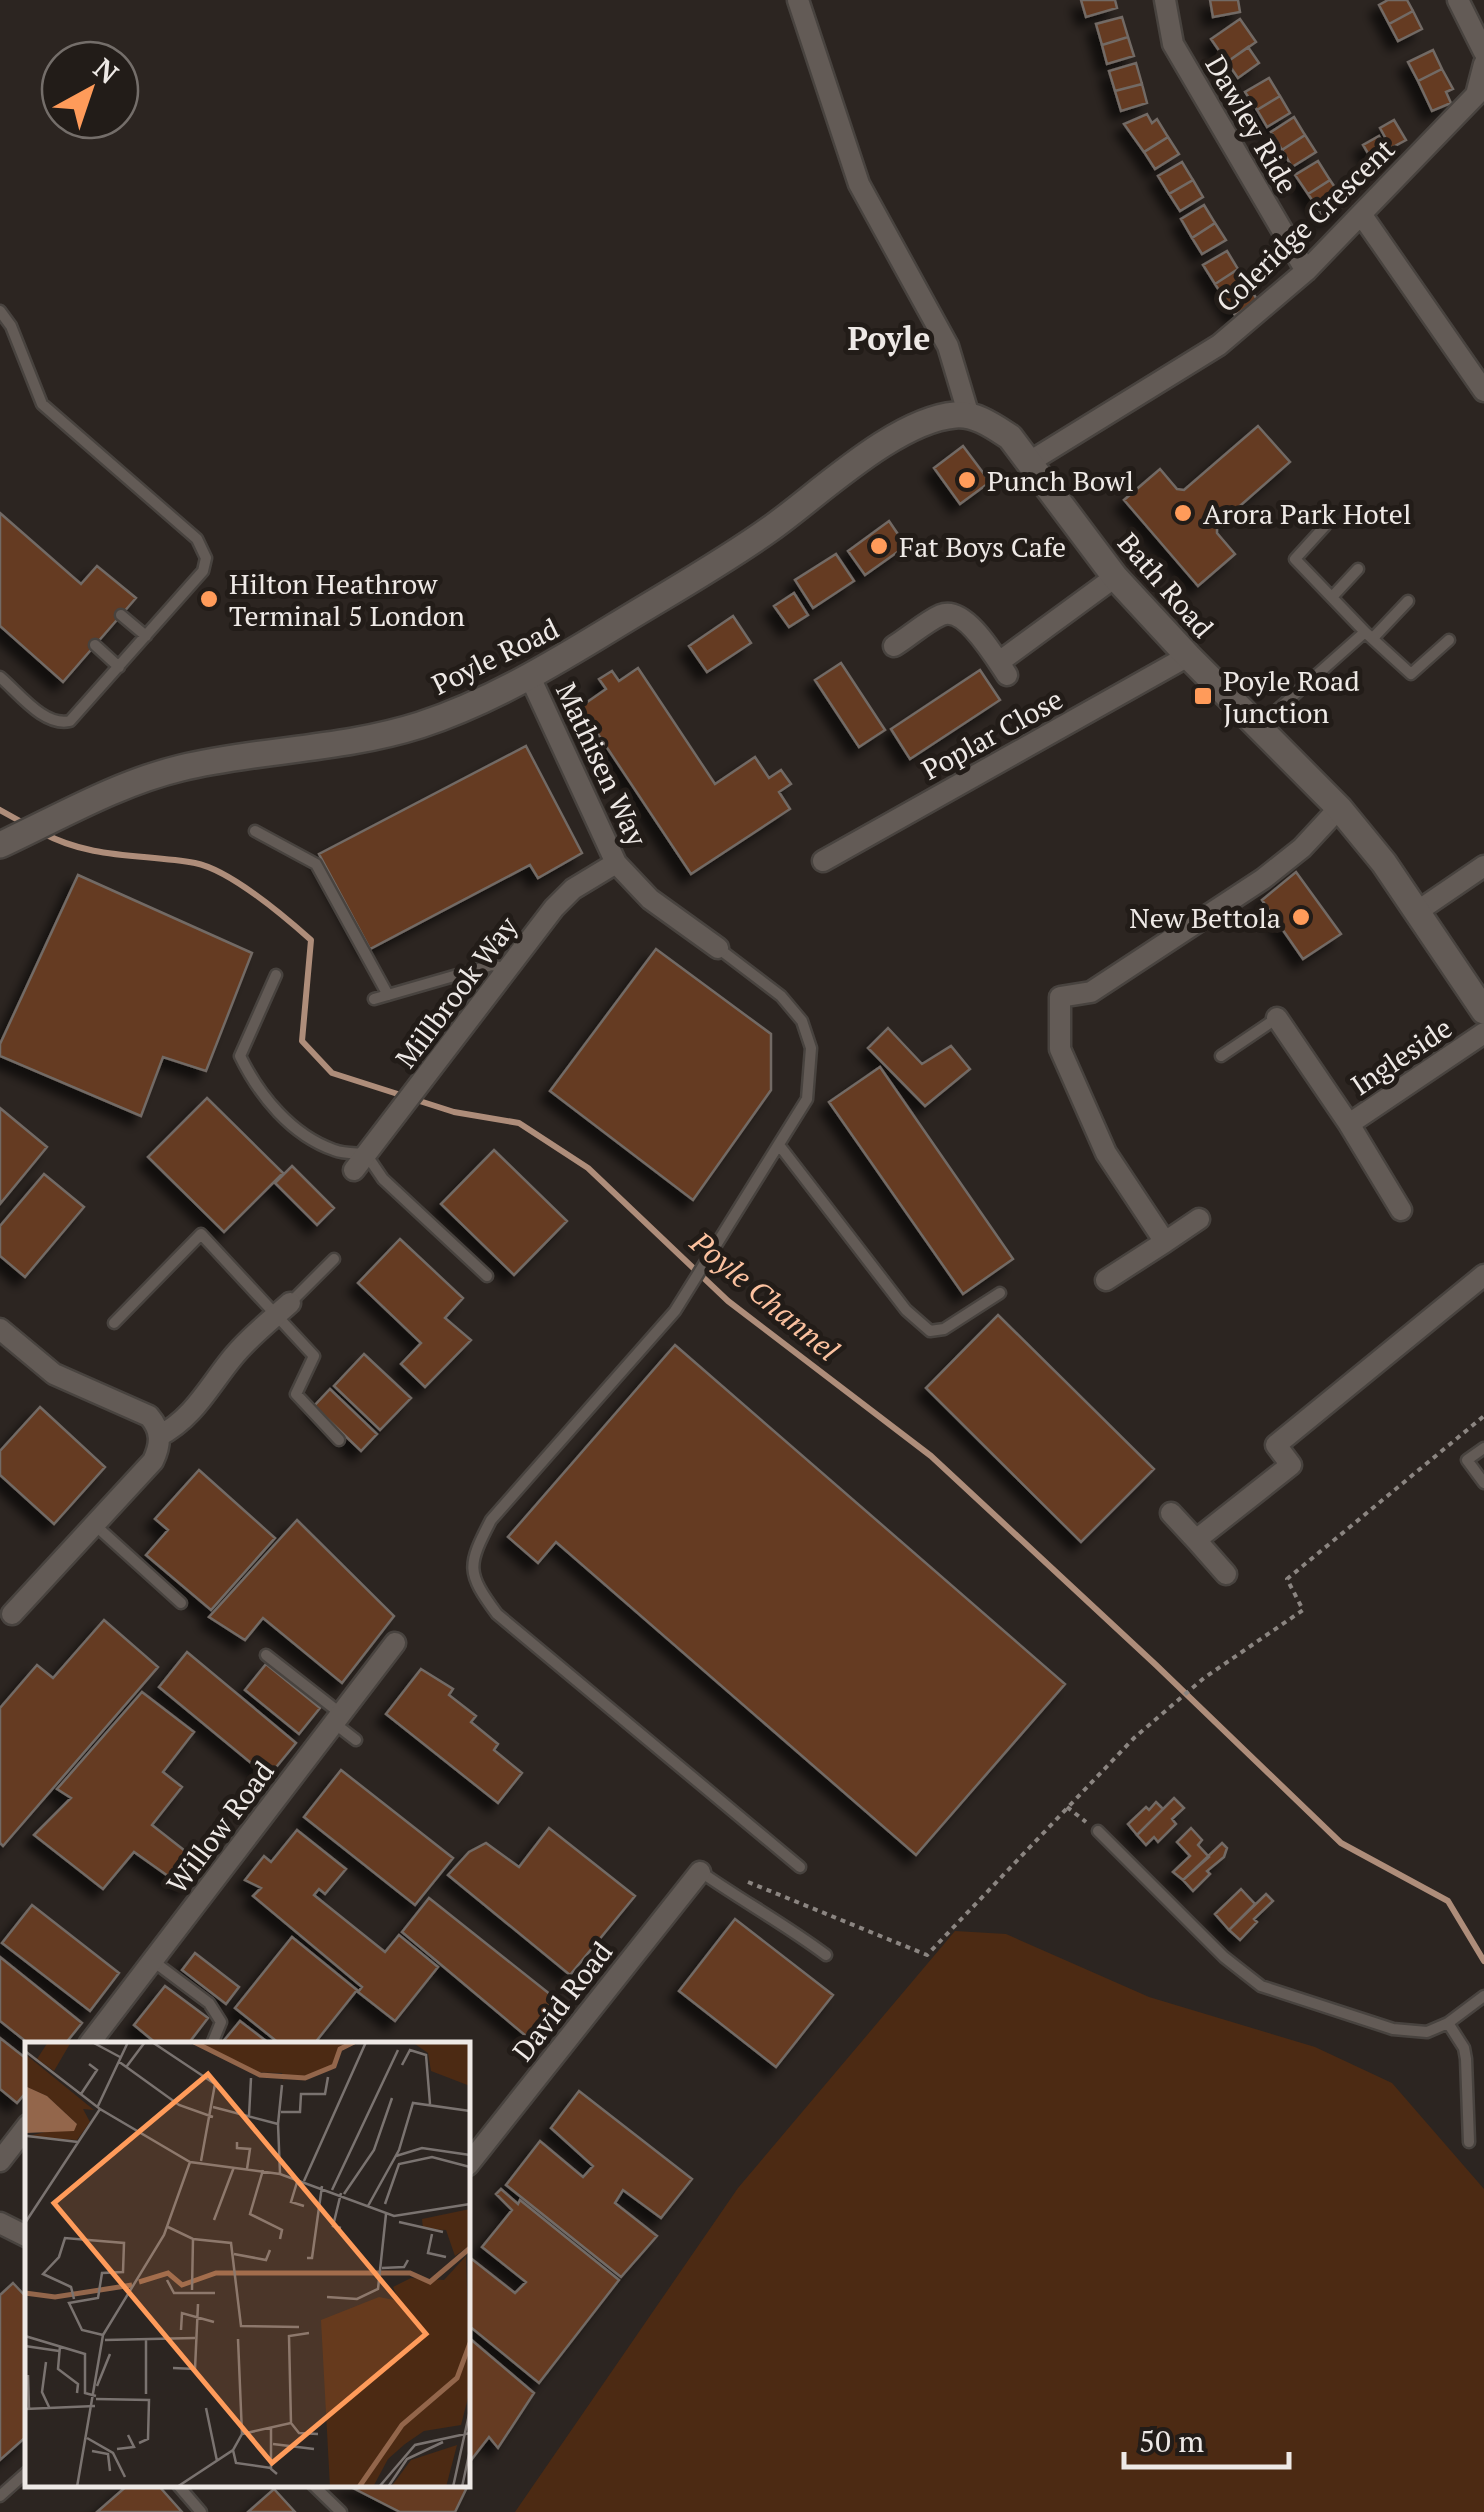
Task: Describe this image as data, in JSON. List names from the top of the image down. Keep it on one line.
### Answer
{"streets":{"street":["Dawley Ride","Coleridge Crescent","Bath Road","Poyle Road","Poplar Close","Mathisen Way","Millbrook Way","Ingleside","Willow Road","David Road"]},"crossings":[["Dawley Ride","Coleridge Crescent"],["Coleridge Crescent","Bath Road"],["Bath Road","Poyle Road"],["Bath Road","Poplar Close"],["Poyle Road","Mathisen Way"],["Mathisen Way","Millbrook Way"]],"districts":["Poyle"],"water":["Poyle Channel"],"places":{"other":["Punch Bowl","Arora Park Hotel","Fat Boys Cafe","Hilton Heathrow Terminal 5 London","New Bettola"],"transit":["Poyle Road Junction"]},"scale_bar":"50 m","north":"top right"}
